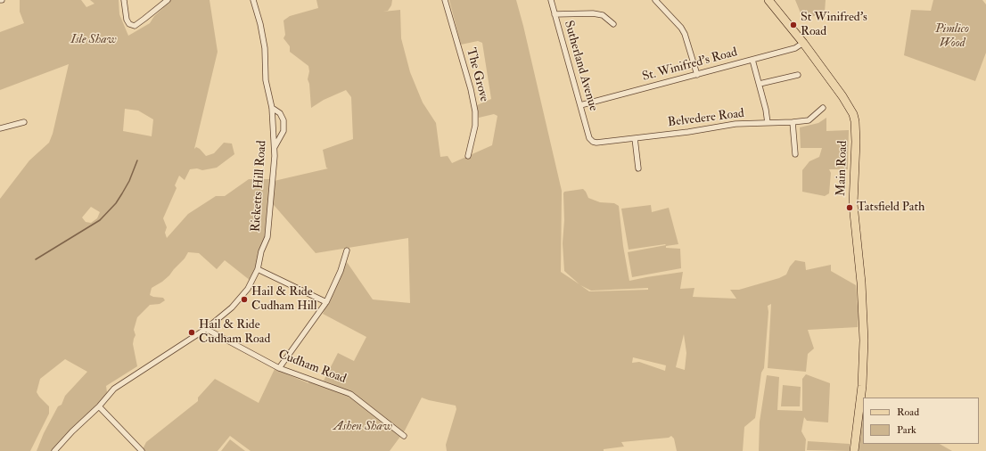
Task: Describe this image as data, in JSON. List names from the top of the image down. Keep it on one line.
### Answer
{"streets":{"main road":["Main Road"],"street":["St. Winifred's Road","Sutherland Avenue","The Grove","Belvedere Road","Ricketts Hill Road","Cudham Road"]},"crossings":[["St. Winifred's Road","Sutherland Avenue"],["St. Winifred's Road","Main Road"],["Sutherland Avenue","Belvedere Road"],["Ricketts Hill Road","Cudham Road"]],"parks":["Pimlico Wood","Isle Shaw","Ashen Shaw"],"places":["St Winifred's Road","Tatsfield Path","Hail & Ride Cudham Hill","Hail & Ride Cudham Road"],"legend":["Road","Park"]}
